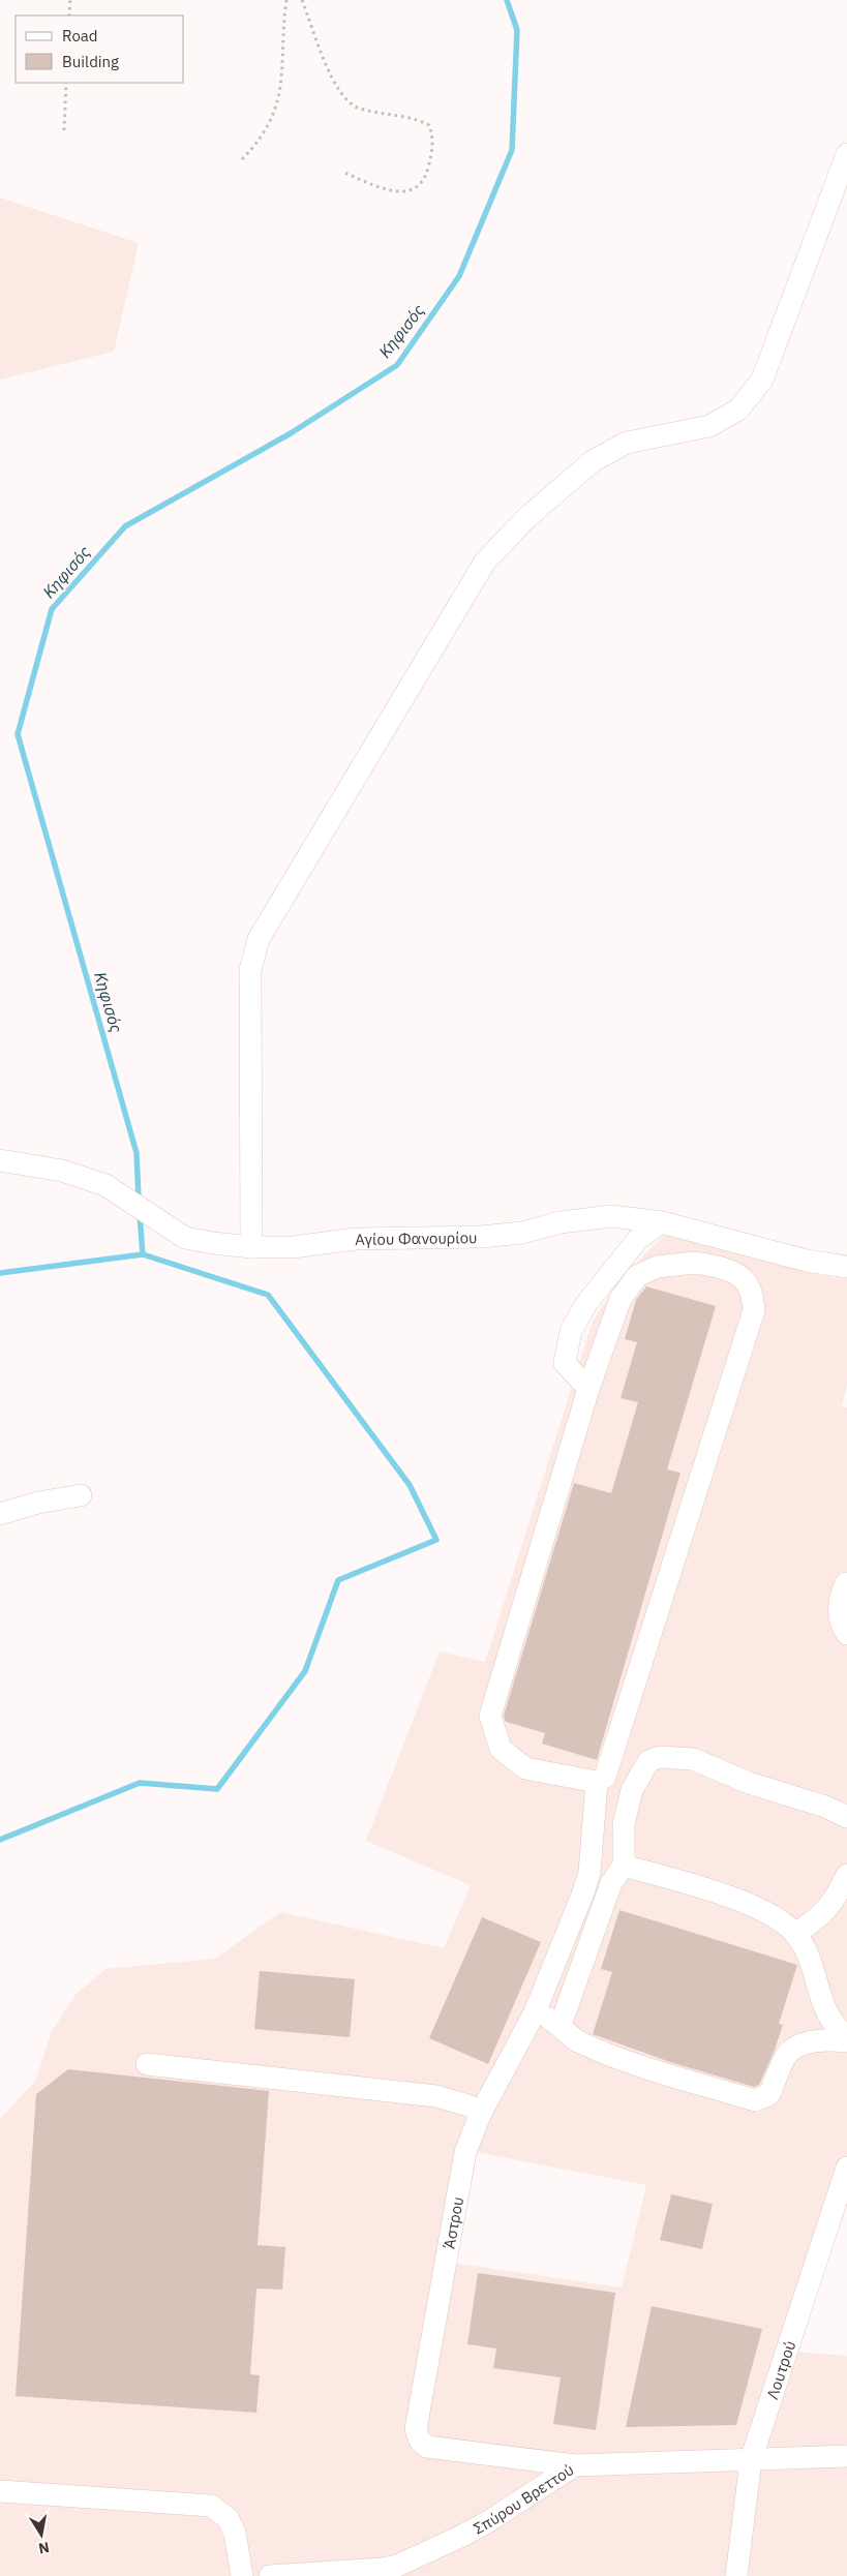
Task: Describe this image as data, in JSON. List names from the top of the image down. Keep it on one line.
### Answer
{"streets":{"street":["Αγίου Φανουρίου","Άστρου","Λουτρού","Σπύρου Βρεττού"]},"crossings":[["Άστρου","Σπύρου Βρεττού"],["Λουτρού","Σπύρου Βρεττού"]],"water":["Κηφισός"],"legend":["Road","Building"],"north":"bottom"}
